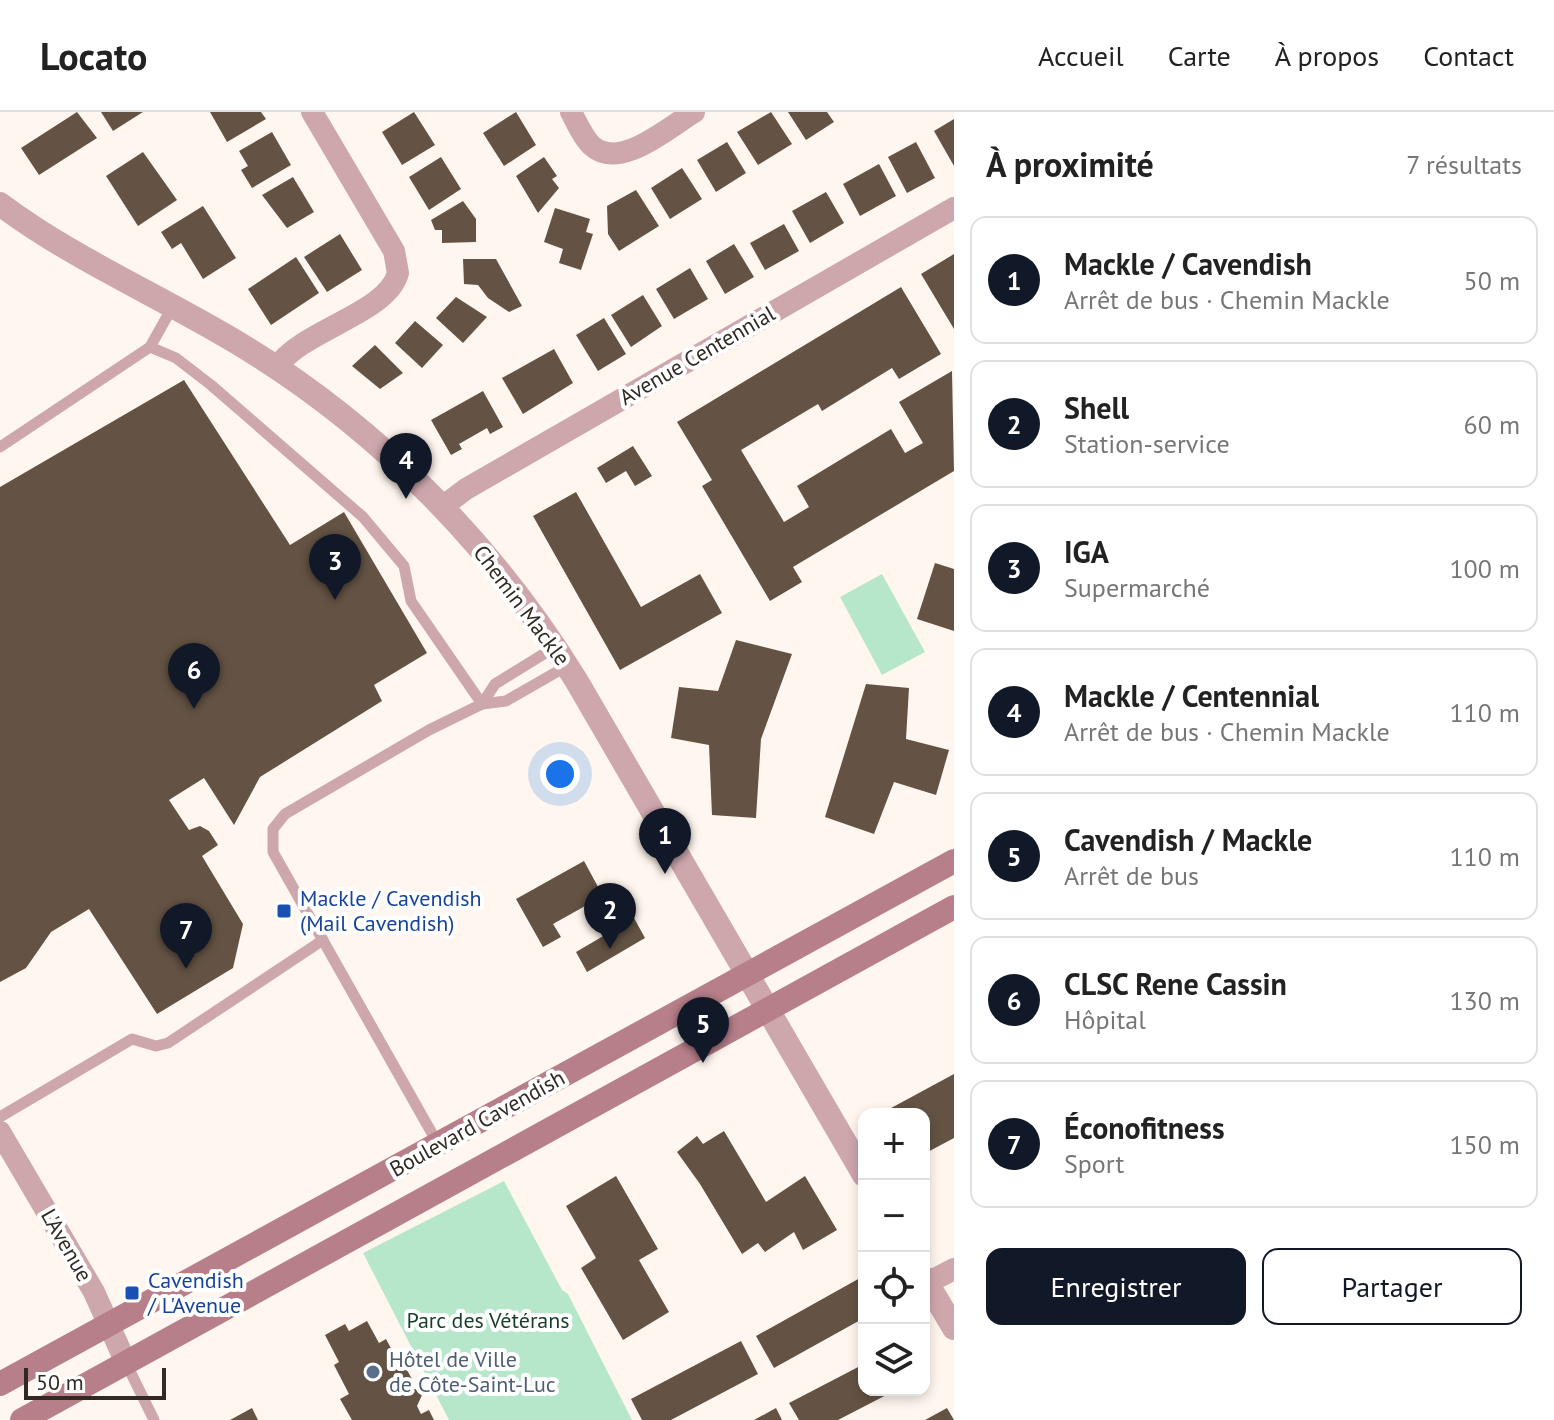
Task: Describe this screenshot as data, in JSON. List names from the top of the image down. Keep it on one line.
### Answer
{"streets":{"main road":["Boulevard Cavendish"],"street":["Avenue Centennial","Chemin Mackle","L'Avenue"]},"crossings":[["Avenue Centennial","Chemin Mackle"],["Chemin Mackle","Boulevard Cavendish"],["Boulevard Cavendish","L'Avenue"]],"parks":["Parc des Vétérans"],"places":{"transit":["Mackle / Cavendish (Mail Cavendish)","Cavendish / L'Avenue"],"other":["Hôtel de Ville de Côte-Saint-Luc"]},"scale_bar":"50 m","page":{"header":"Locato","nav":["Accueil","Carte","À propos","Contact"],"heading":["À proximité","7 résultats"],"list":[{"mark":"1","name":"Mackle / Cavendish","note":"Arrêt de bus · Chemin Mackle","value":"50 m"},{"mark":"2","name":"Shell","note":"Station-service","value":"60 m"},{"mark":"3","name":"IGA","note":"Supermarché","value":"100 m"},{"mark":"4","name":"Mackle / Centennial","note":"Arrêt de bus · Chemin Mackle","value":"110 m"},{"mark":"5","name":"Cavendish / Mackle","note":"Arrêt de bus","value":"110 m"},{"mark":"6","name":"CLSC Rene Cassin","note":"Hôpital","value":"130 m"},{"mark":"7","name":"Éconofitness","note":"Sport","value":"150 m"}],"pins":["4","3","6","1","2","7","5"],"map_buttons":["+","−"],"buttons":["Enregistrer","Partager"],"scale":"50 m"}}
